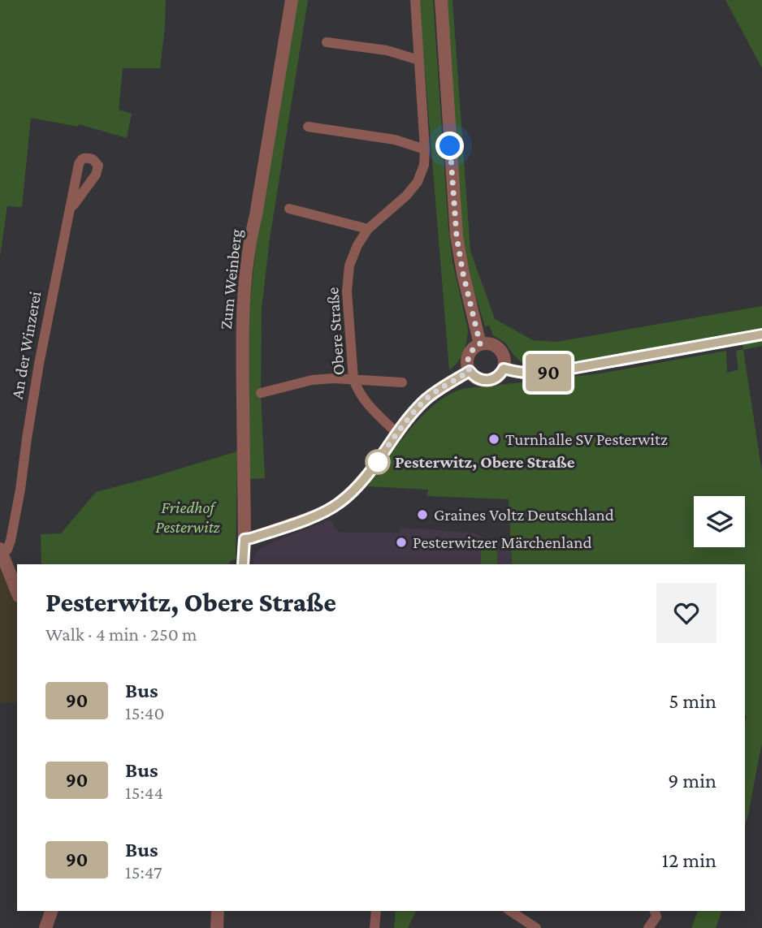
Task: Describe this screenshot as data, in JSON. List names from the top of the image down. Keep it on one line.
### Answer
{"streets":{"street":["Zum Weinberg","Obere Straße","An der Winzerei"]},"parks":["Friedhof Pesterwitz"],"places":["Turnhalle SV Pesterwitz","Pesterwitz, Obere Straße","Graines Voltz Deutschland","Pesterwitzer Märchenland"],"lines":["bus line 90"],"page":{"on_map":"90","heading":["Pesterwitz, Obere Straße","Walk · 4 min · 250 m"],"list":[{"mark":"90","name":"Bus","note":"15:40","value":"5 min"},{"mark":"90","name":"Bus","note":"15:44","value":"9 min"},{"mark":"90","name":"Bus","note":"15:47","value":"12 min"}]}}
